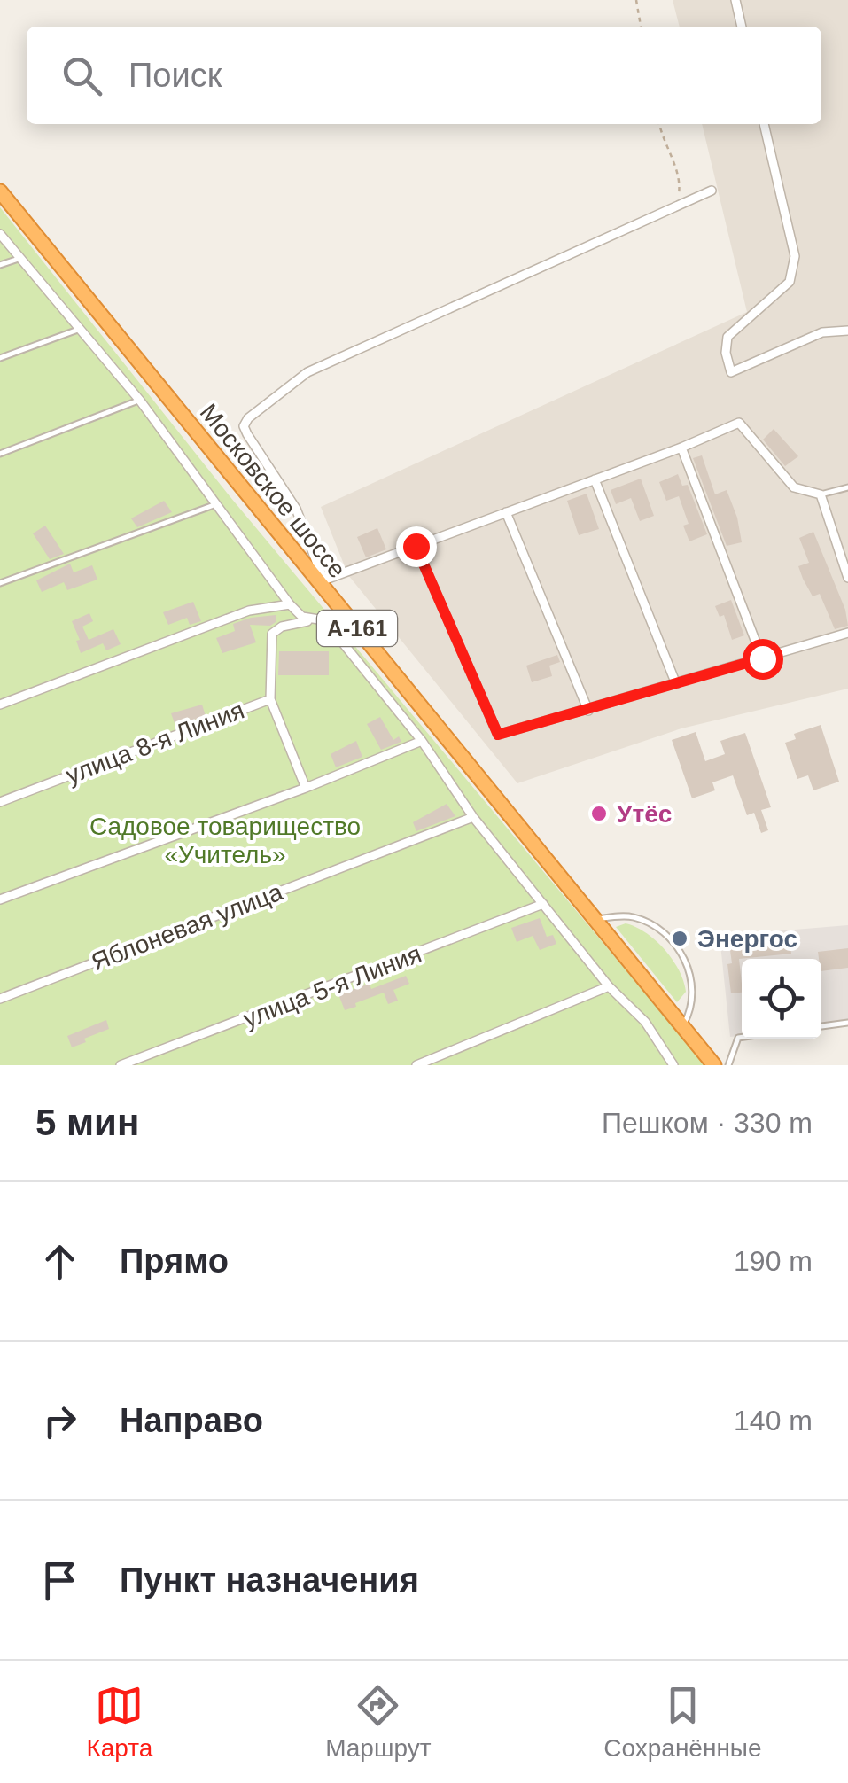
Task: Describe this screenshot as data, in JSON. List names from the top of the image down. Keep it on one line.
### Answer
{"streets":{"highway":["Московское шоссе","А-161"],"street":["улица 8-я Линия","Яблоневая улица","улица 5-я Линия"]},"parks":["Садовое товарищество «Учитель»"],"places":["Утёс","Энергос"],"page":{"search":"Поиск","heading":["5 мин","Пешком · 330 m"],"list":[["Прямо","190 m"],["Направо","140 m"],"Пункт назначения"],"nav":["Карта","Маршрут","Сохранённые"]}}
